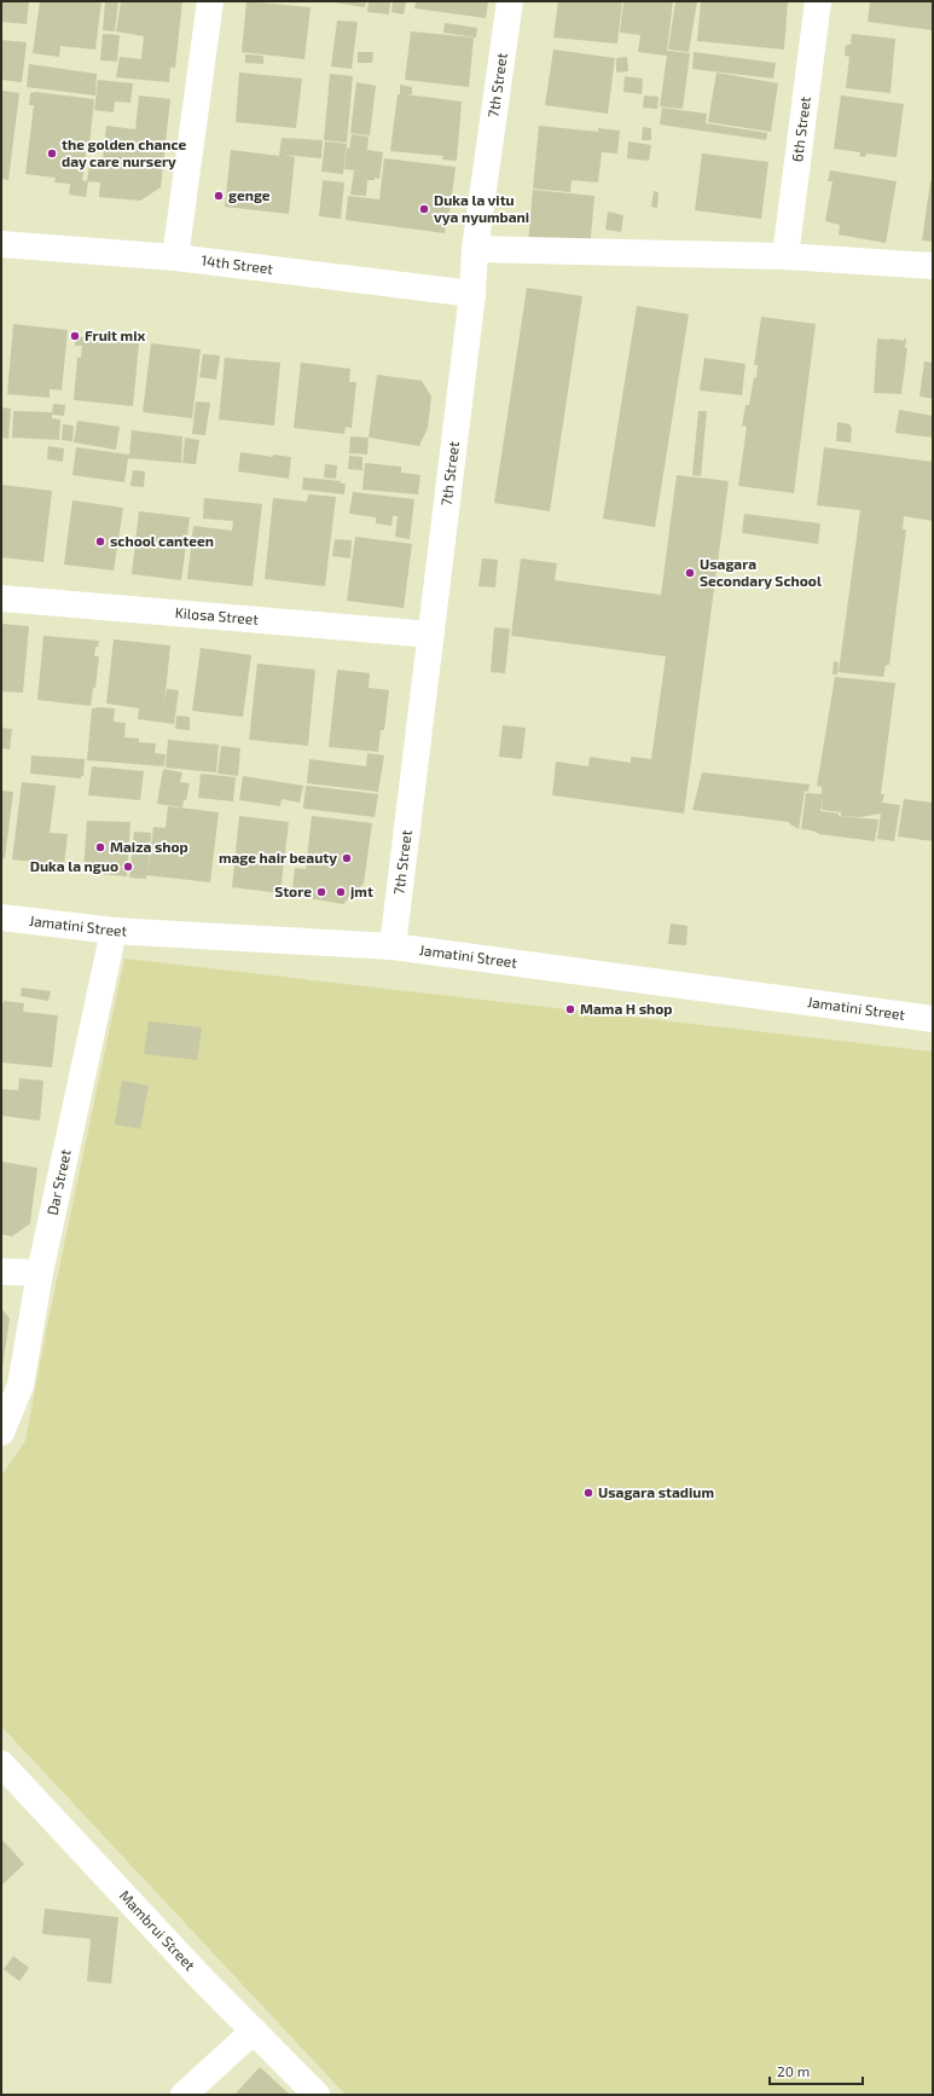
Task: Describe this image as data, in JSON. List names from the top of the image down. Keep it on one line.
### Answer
{"streets":{"street":["7th Street","6th Street","14th Street","Kilosa Street","Jamatini Street","Dar Street","Mambrui Street"]},"crossings":[["7th Street","14th Street"],["7th Street","Kilosa Street"],["7th Street","Jamatini Street"],["Jamatini Street","Dar Street"]],"places":["the golden chance day care nursery","genge","Duka la vitu vya nyumbani","Fruit mix","school canteen","Usagara Secondary School","Maiza shop","mage hair beauty","Duka la nguo","Store","jmt","Mama H shop","Usagara stadium"],"scale_bar":"20 m"}
